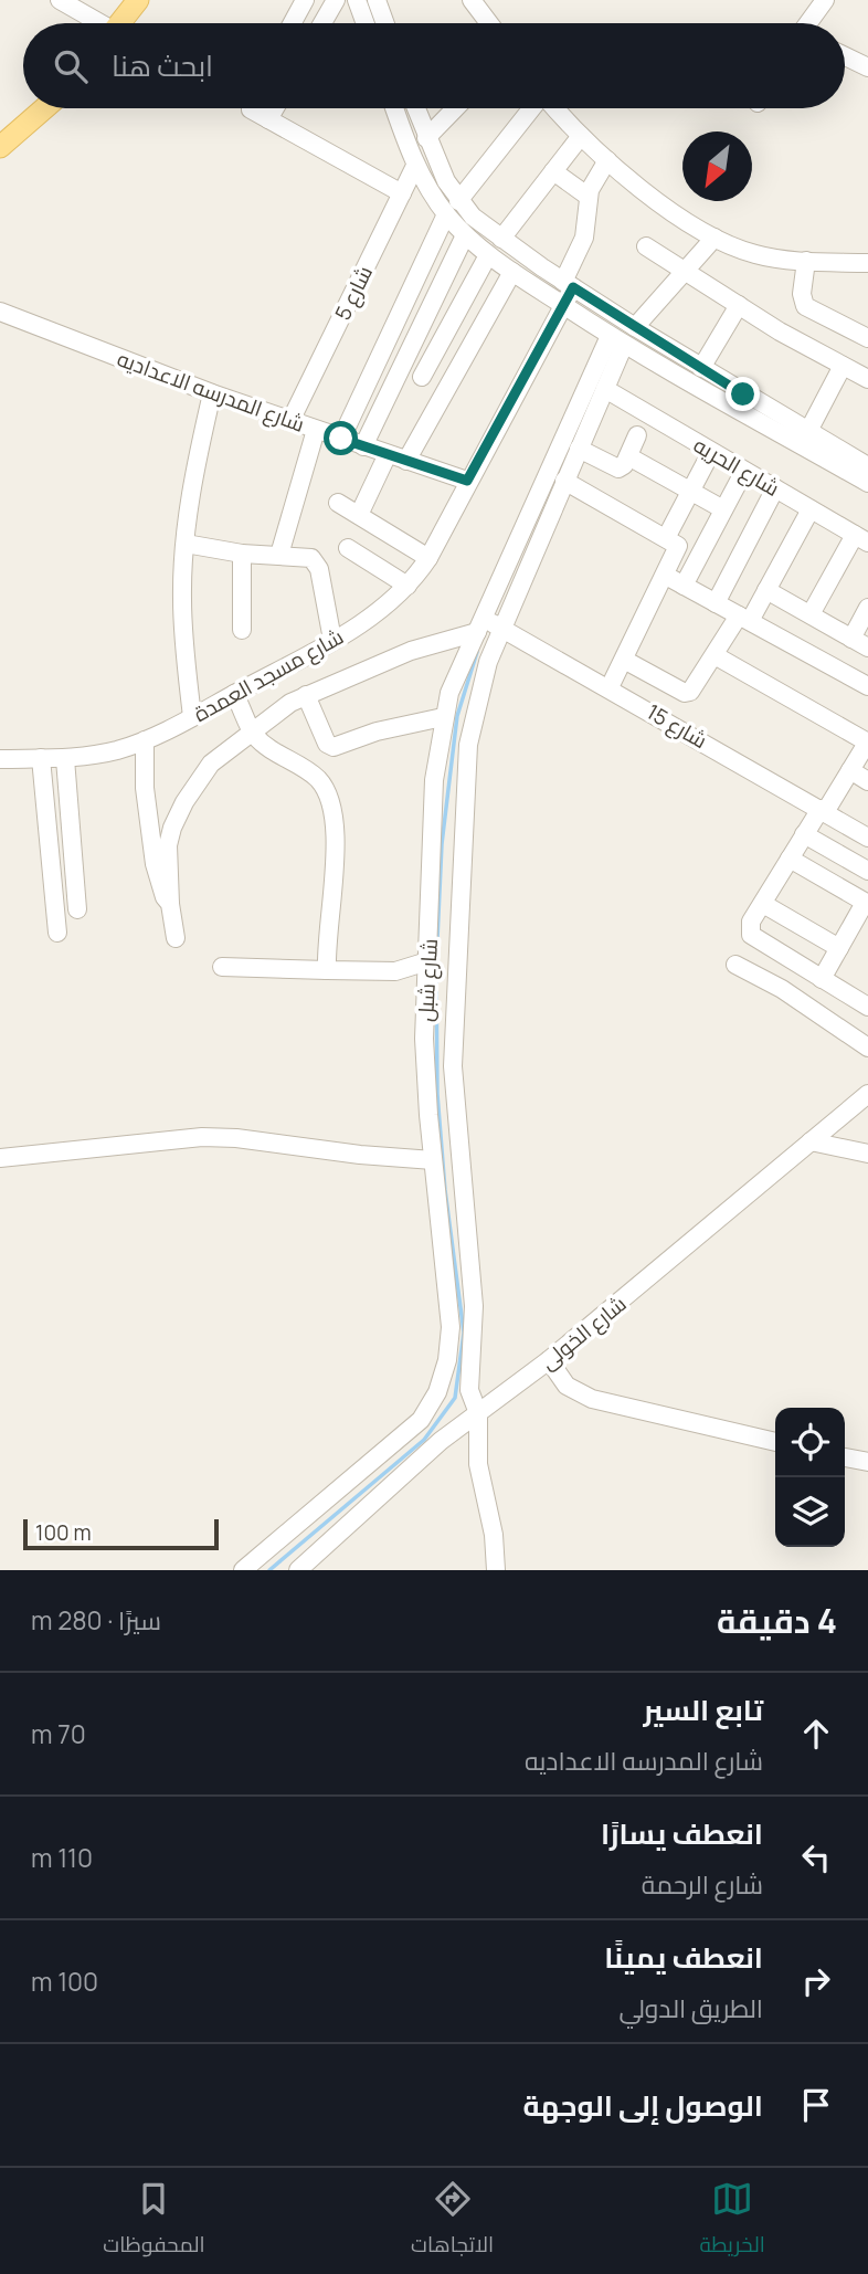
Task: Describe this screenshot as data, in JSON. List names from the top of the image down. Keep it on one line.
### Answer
{"streets":{"street":["شارع 5","شارع المدرسه الاعداديه","شارع الحريه","شارع مسجد العمدة","شارع 15","شارع شبل","شارع الخولى"]},"crossings":[["شارع 5","شارع المدرسه الاعداديه"],["شارع المدرسه الاعداديه","شارع مسجد العمدة"],["شارع الحريه","شارع شبل"],["شارع 15","شارع شبل"],["شارع شبل","شارع الخولى"]],"scale_bar":"100 m","north":"bottom left","page":{"search":"ابحث هنا","scale":"100 m","heading":["4 دقيقة","سيرًا · 280 m"],"list":[["تابع السير","شارع المدرسه الاعداديه","70 m"],["انعطف يسارًا","شارع الرحمة","110 m"],["انعطف يمينًا","الطريق الدولي","100 m"],"الوصول إلى الوجهة"],"nav":["الخريطة","الاتجاهات","المحفوظات"]}}
